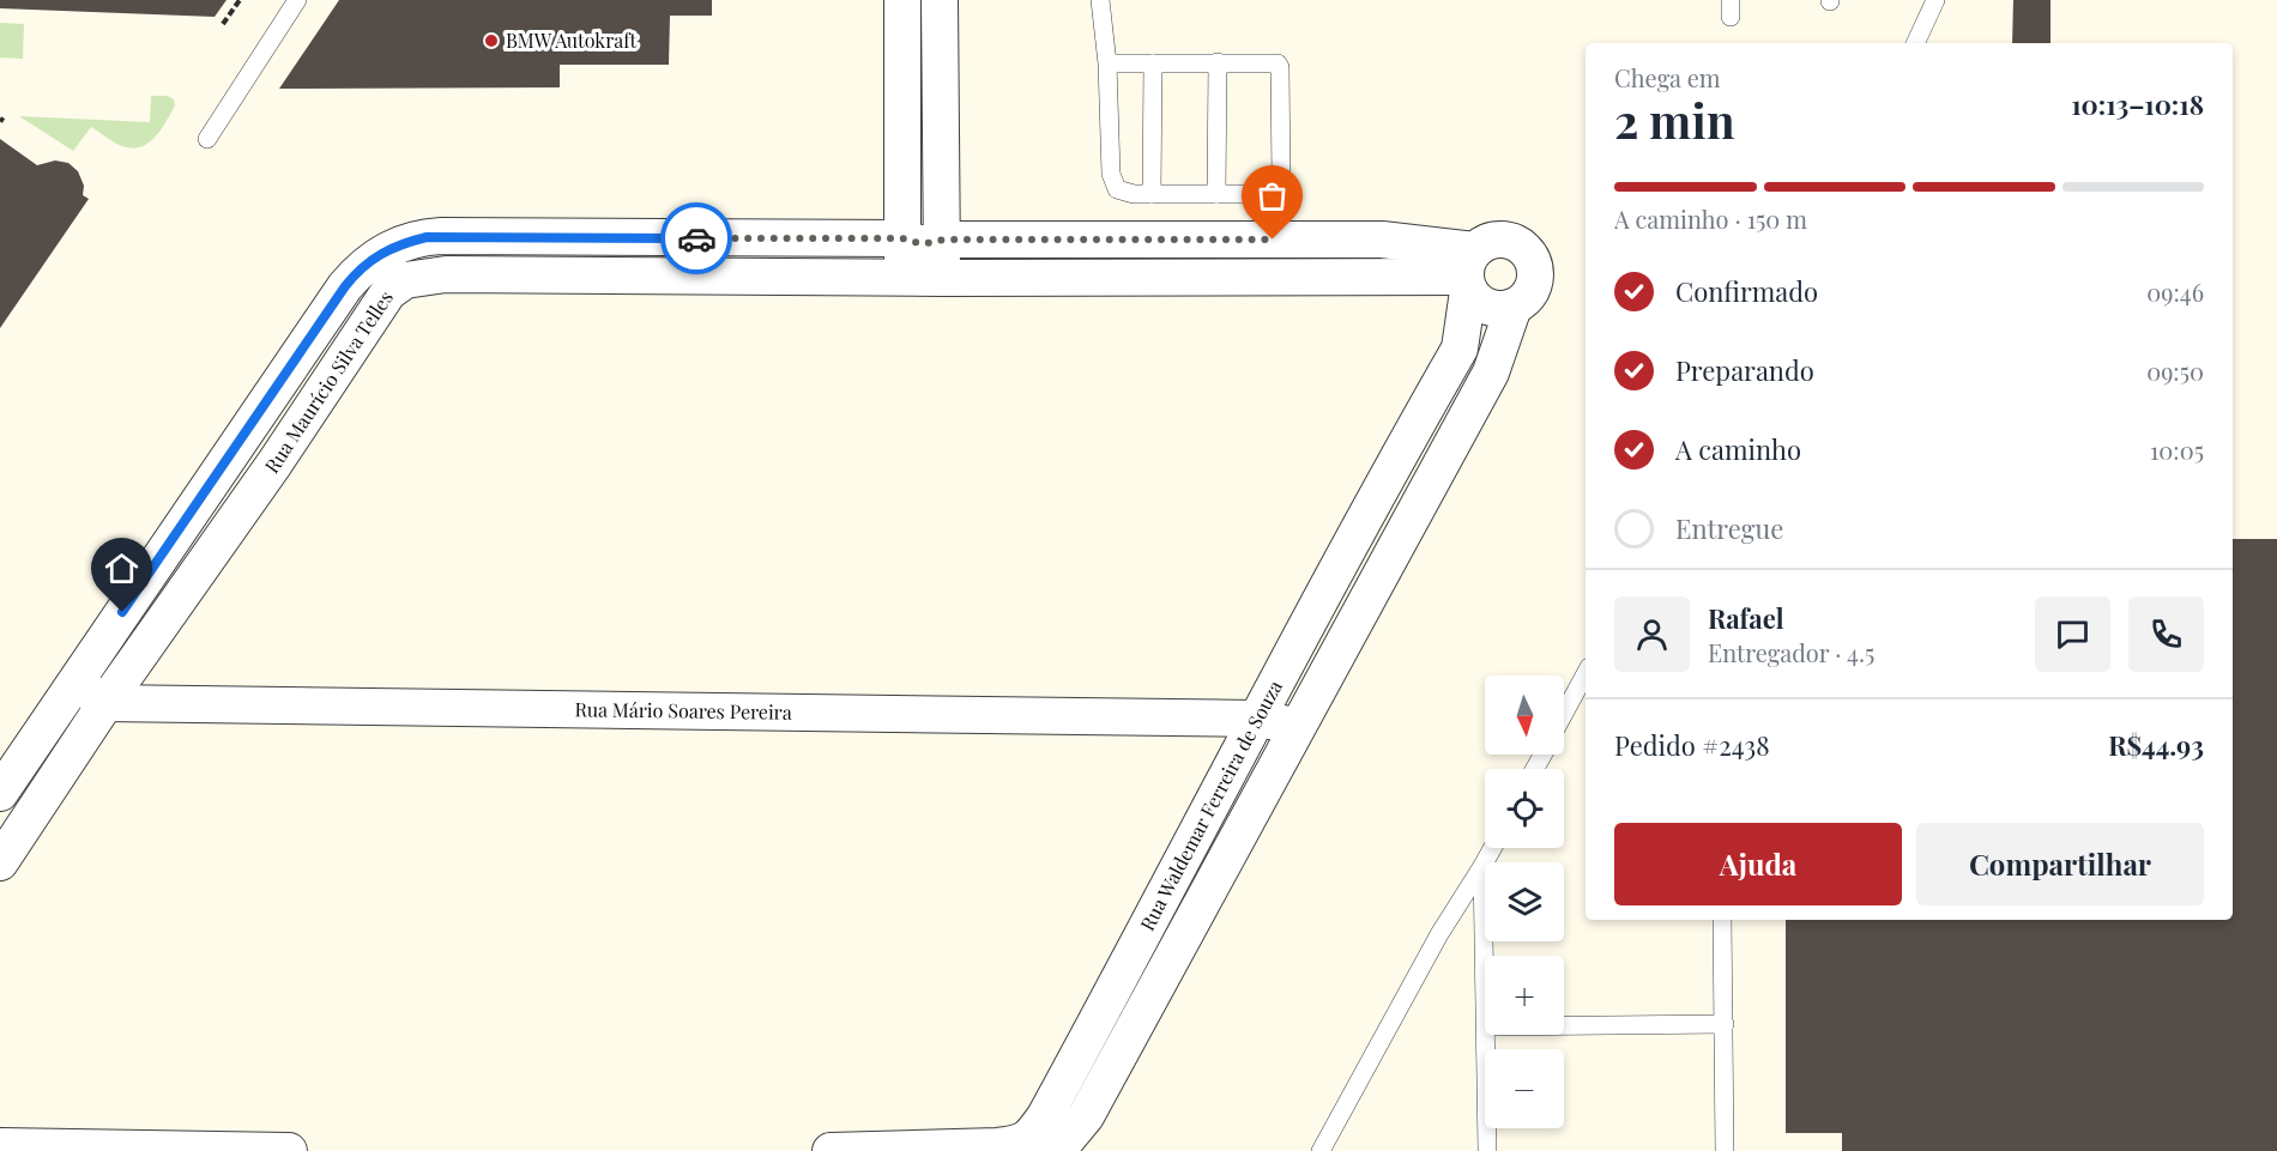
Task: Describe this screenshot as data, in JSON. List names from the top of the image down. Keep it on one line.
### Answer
{"streets":{"street":["Rua Maurício Silva Telles","Rua Mário Soares Pereira","Rua Waldemar Ferreira de Souza"]},"crossings":[["Rua Maurício Silva Telles","Rua Mário Soares Pereira"],["Rua Maurício Silva Telles","Rua Waldemar Ferreira de Souza"],["Rua Mário Soares Pereira","Rua Waldemar Ferreira de Souza"]],"places":["BMW Autokraft"],"north":"bottom","page":{"heading":["2 min","Chega em","10:13–10:18"],"panel":["Rafael","Entregador · 4.5","Pedido #2438","R$44.93"],"bar":"A caminho · 150 m","list":[["Confirmado","09:46"],["Preparando","09:50"],["A caminho","10:05"],"Entregue"],"map_buttons":["+","−"],"buttons":["Ajuda","Compartilhar"]}}
